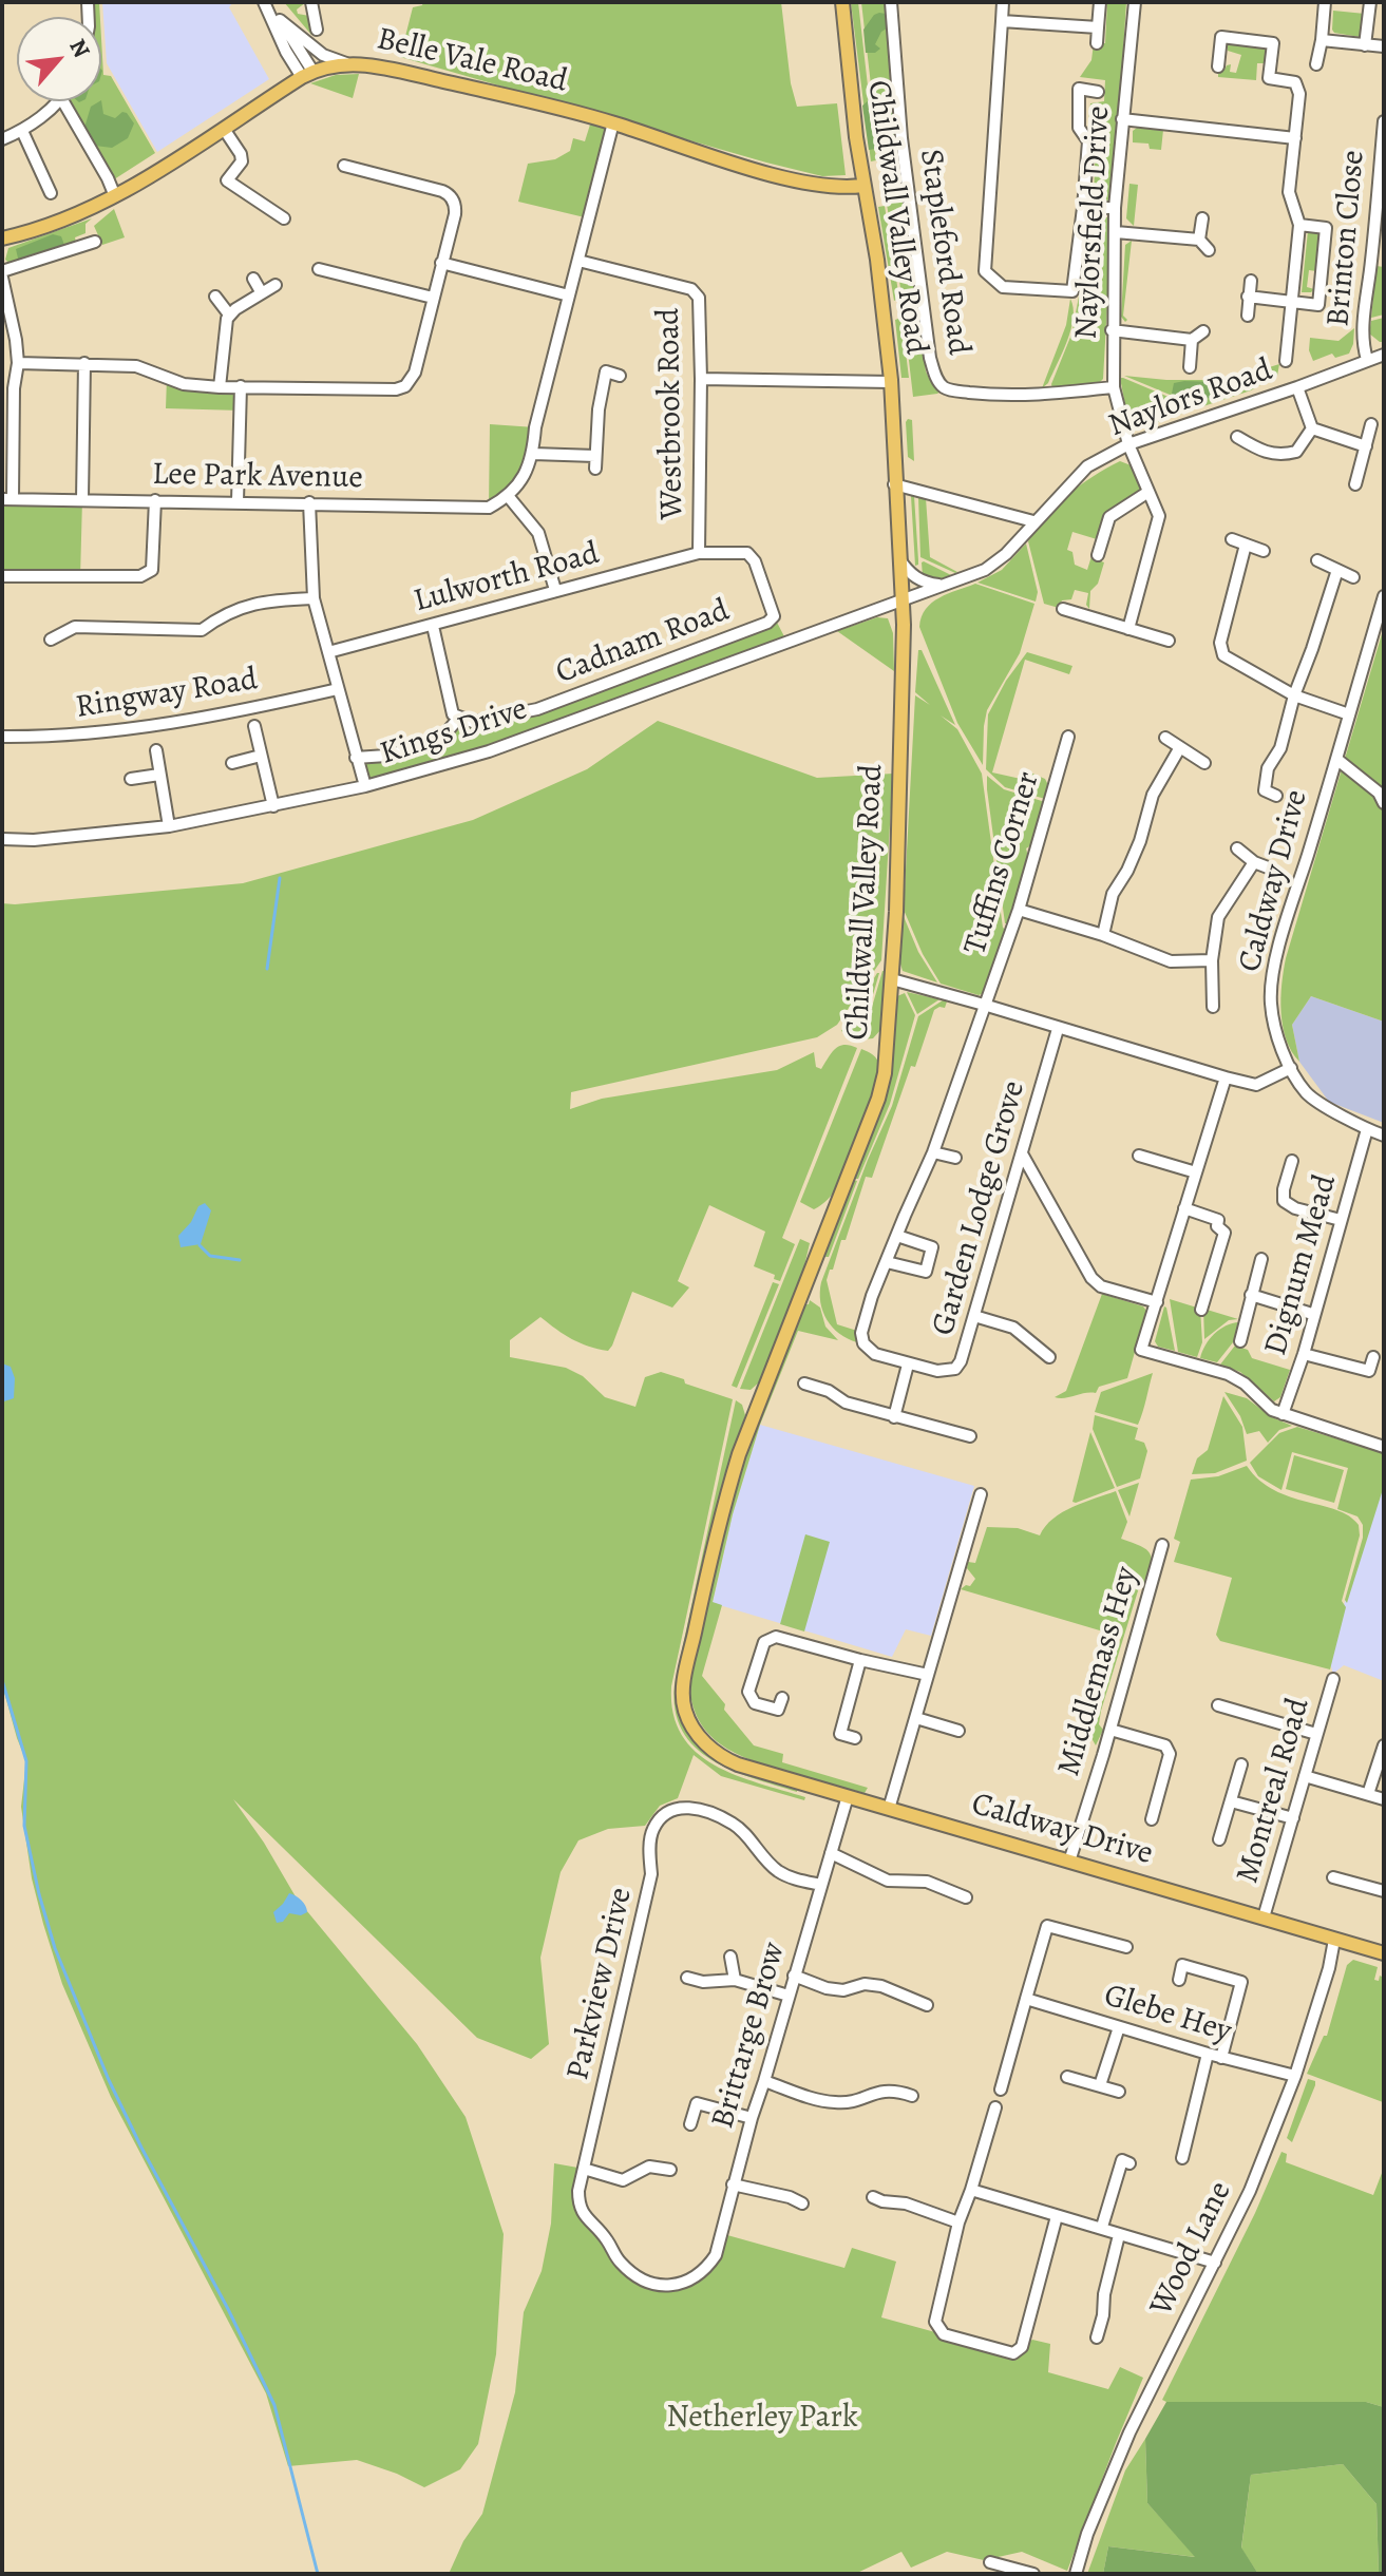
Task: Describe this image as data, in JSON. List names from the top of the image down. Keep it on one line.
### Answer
{"streets":{"main road":["Belle Vale Road","Childwall Valley Road","Caldway Drive"],"street":["Naylorsfield Drive","Brinton Close","Stapleford Road","Naylors Road","Westbrook Road","Lee Park Avenue","Lulworth Road","Cadnam Road","Ringway Road","Kings Drive","Tuffins Corner","Garden Lodge Grove","Dignum Mead","Middlemass Hey","Montreal Road","Parkview Drive","Glebe Hey","Brittarge Brow","Wood Lane"]},"crossings":[["Belle Vale Road","Childwall Valley Road"],["Childwall Valley Road","Naylors Road"],["Childwall Valley Road","Kings Drive"],["Childwall Valley Road","Caldway Drive"],["Naylorsfield Drive","Stapleford Road"],["Naylorsfield Drive","Naylors Road"],["Brinton Close","Naylors Road"],["Naylors Road","Kings Drive"],["Westbrook Road","Lulworth Road"],["Westbrook Road","Cadnam Road"],["Lulworth Road","Cadnam Road"],["Tuffins Corner","Garden Lodge Grove"],["Caldway Drive","Dignum Mead"],["Caldway Drive","Middlemass Hey"],["Caldway Drive","Montreal Road"],["Caldway Drive","Brittarge Brow"],["Caldway Drive","Wood Lane"],["Parkview Drive","Brittarge Brow"],["Glebe Hey","Wood Lane"]],"parks":["Netherley Park"],"north":"top right"}
